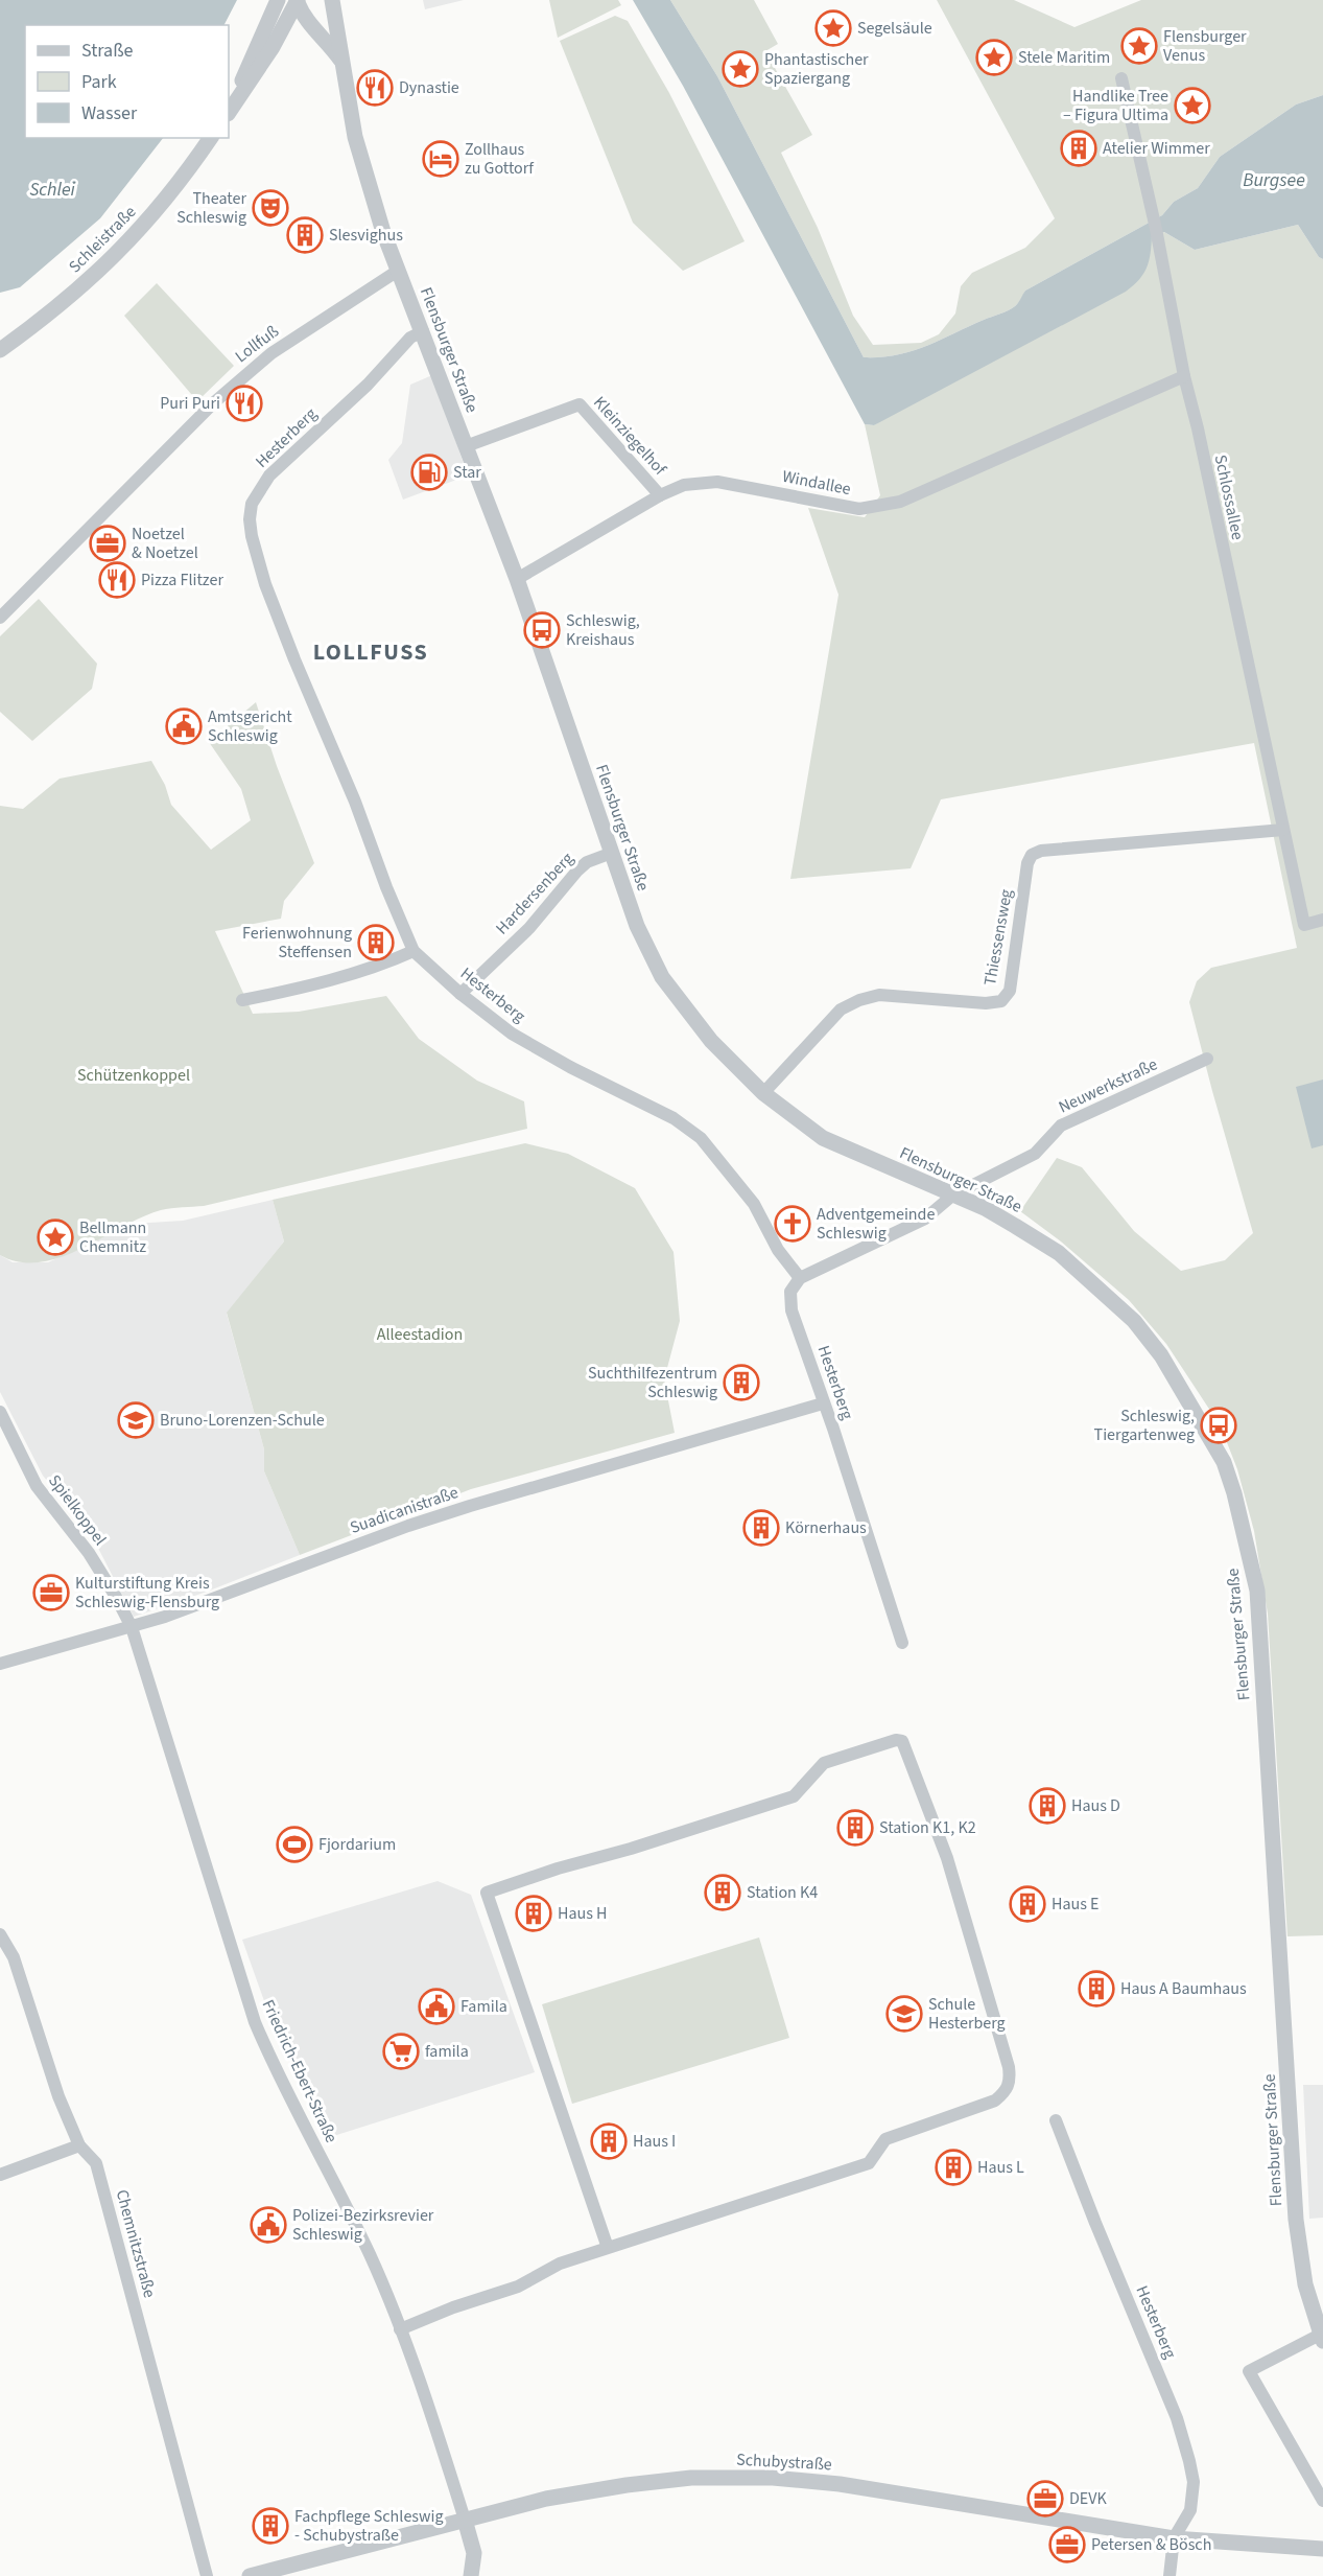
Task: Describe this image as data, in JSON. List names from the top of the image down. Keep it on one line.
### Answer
{"streets":{"street":["Schleistraße","Lollfuß","Flensburger Straße","Kleinziegelhof","Hesterberg","Windallee","Schlossallee","Hardersenberg","Thiessensweg","Neuwerkstraße","Spielkoppel","Suadicanistraße","Friedrich-Ebert-Straße","Chemnitzstraße","Schubystraße"]},"crossings":[["Lollfuß","Flensburger Straße"],["Flensburger Straße","Kleinziegelhof"],["Flensburger Straße","Hesterberg"],["Flensburger Straße","Windallee"],["Flensburger Straße","Hardersenberg"],["Flensburger Straße","Thiessensweg"],["Flensburger Straße","Neuwerkstraße"],["Kleinziegelhof","Windallee"],["Hesterberg","Hardersenberg"],["Hesterberg","Neuwerkstraße"],["Hesterberg","Suadicanistraße"],["Hesterberg","Schubystraße"],["Windallee","Schlossallee"],["Schlossallee","Thiessensweg"],["Spielkoppel","Suadicanistraße"],["Spielkoppel","Friedrich-Ebert-Straße"],["Suadicanistraße","Friedrich-Ebert-Straße"],["Friedrich-Ebert-Straße","Schubystraße"]],"districts":["LOLLFUSS"],"water":["Burgsee","Schlei"],"parks":["Schützenkoppel","Alleestadion"],"places":{"place":["Segelsäule","Flensburger Venus","Stele Maritim","Phantastischer Spaziergang","Handlike Tree – Figura Ultima","Bellmann Chemnitz"],"restaurant":["Dynastie","Puri Puri","Pizza Flitzer"],"building":["Atelier Wimmer","Slesvighus","Ferienwohnung Steffensen","Suchthilfezentrum Schleswig","Körnerhaus","Haus D","Station K1, K2","Station K4","Haus E","Haus H","Haus A Baumhaus","Haus I","Haus L","Fachpflege Schleswig - Schubystraße"],"hotel":["Zollhaus zu Gottorf"],"theatre":["Theater Schleswig"],"fuel station":["Star"],"office":["Noetzel & Noetzel","Kulturstiftung Kreis Schleswig-Flensburg","DEVK","Petersen & Bösch"],"bus stop":["Schleswig, Kreishaus","Schleswig, Tiergartenweg"],"public building":["Amtsgericht Schleswig","Famila","Polizei-Bezirksrevier Schleswig"],"church":["Adventgemeinde Schleswig"],"school or university":["Bruno-Lorenzen-Schule","Schule Hesterberg"],"sports":["Fjordarium"],"supermarket":["famila"]},"legend":["Straße","Park","Wasser"]}
